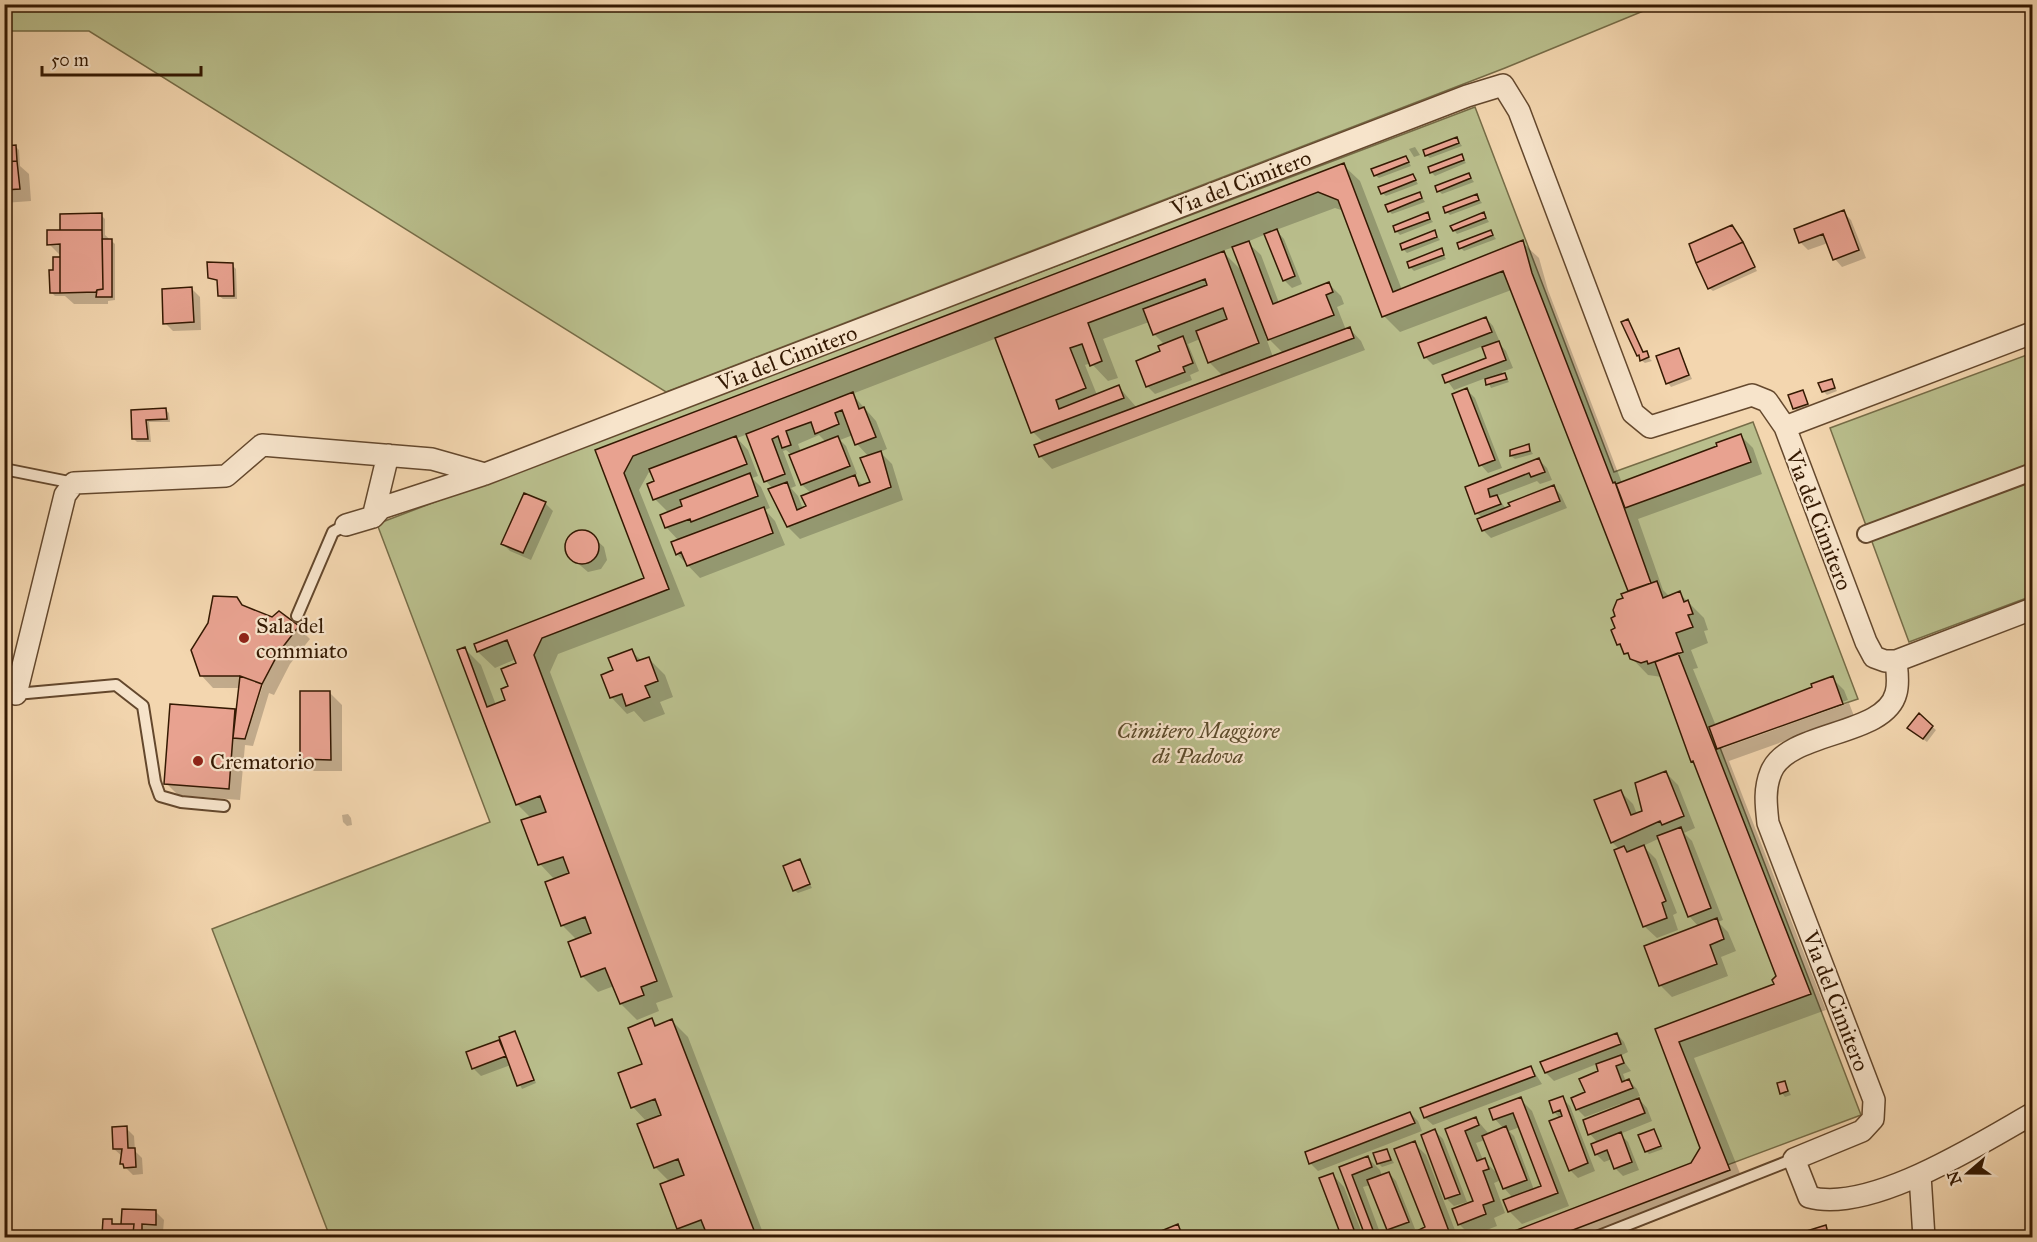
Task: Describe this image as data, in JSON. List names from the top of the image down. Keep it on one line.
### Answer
{"streets":{"street":["Via del Cimitero"]},"parks":["Cimitero Maggiore di Padova"],"places":["Sala del commiato","Crematorio"],"scale_bar":"50 m","north":"left"}
